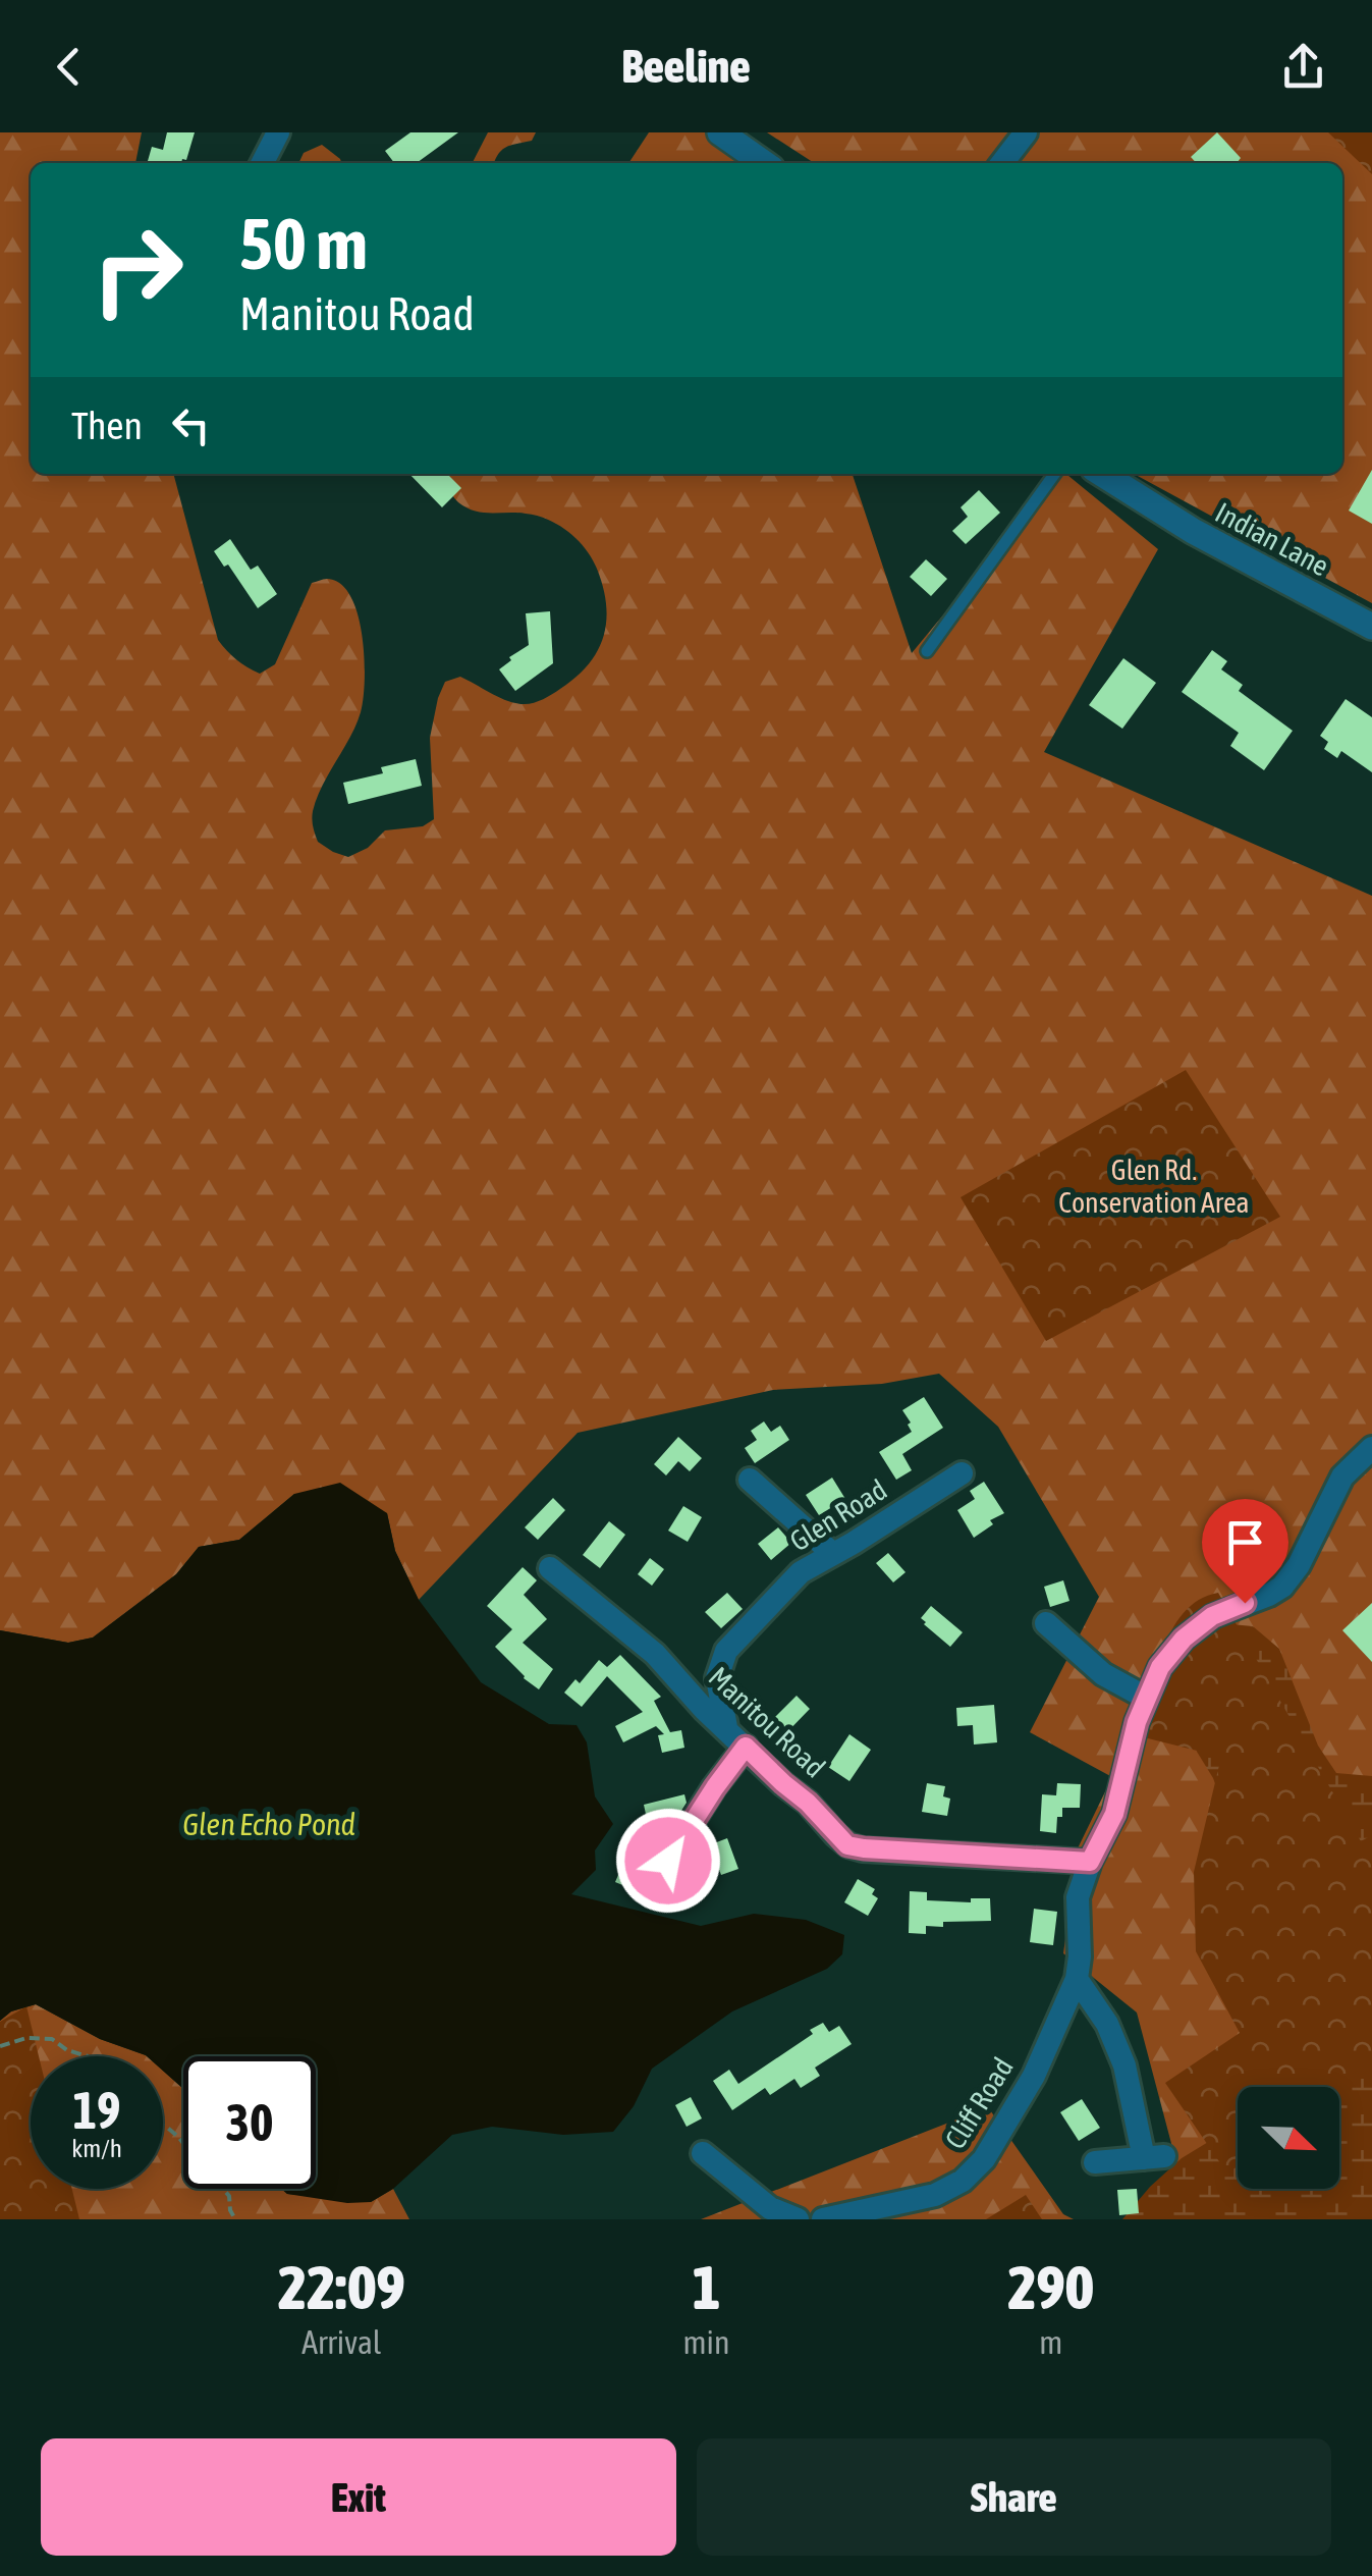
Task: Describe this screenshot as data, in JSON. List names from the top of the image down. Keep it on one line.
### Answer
{"streets":{"street":["Indian Lane","Glen Road","Manitou Road","Cliff Road"]},"crossings":[["Glen Road","Manitou Road"]],"water":["Glen Echo Pond"],"parks":["Glen Rd. Conservation Area"],"north":"bottom right","page":{"header":"Beeline","turn":["50 m","Manitou Road"],"then":"Then","speed":"19 km/h","limit":"30","eta":["22:09","Arrival","1","min","290","m"],"buttons":["Exit","Share"]}}
